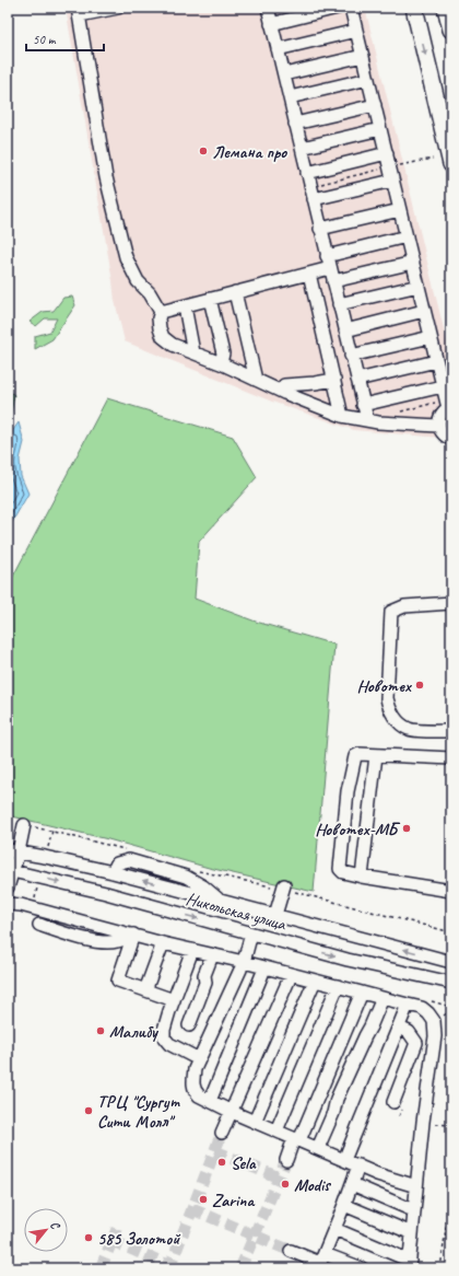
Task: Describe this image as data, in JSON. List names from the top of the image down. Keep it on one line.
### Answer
{"streets":{"street":["Никольская улица"]},"places":["Лемана про","Новотех","Новотех-МБ","Малибу","ТРЦ \"Сургут Сити Молл\"","Sela","Modis","Zarina","585 Золотой"],"scale_bar":"50 m","north":"top right"}
